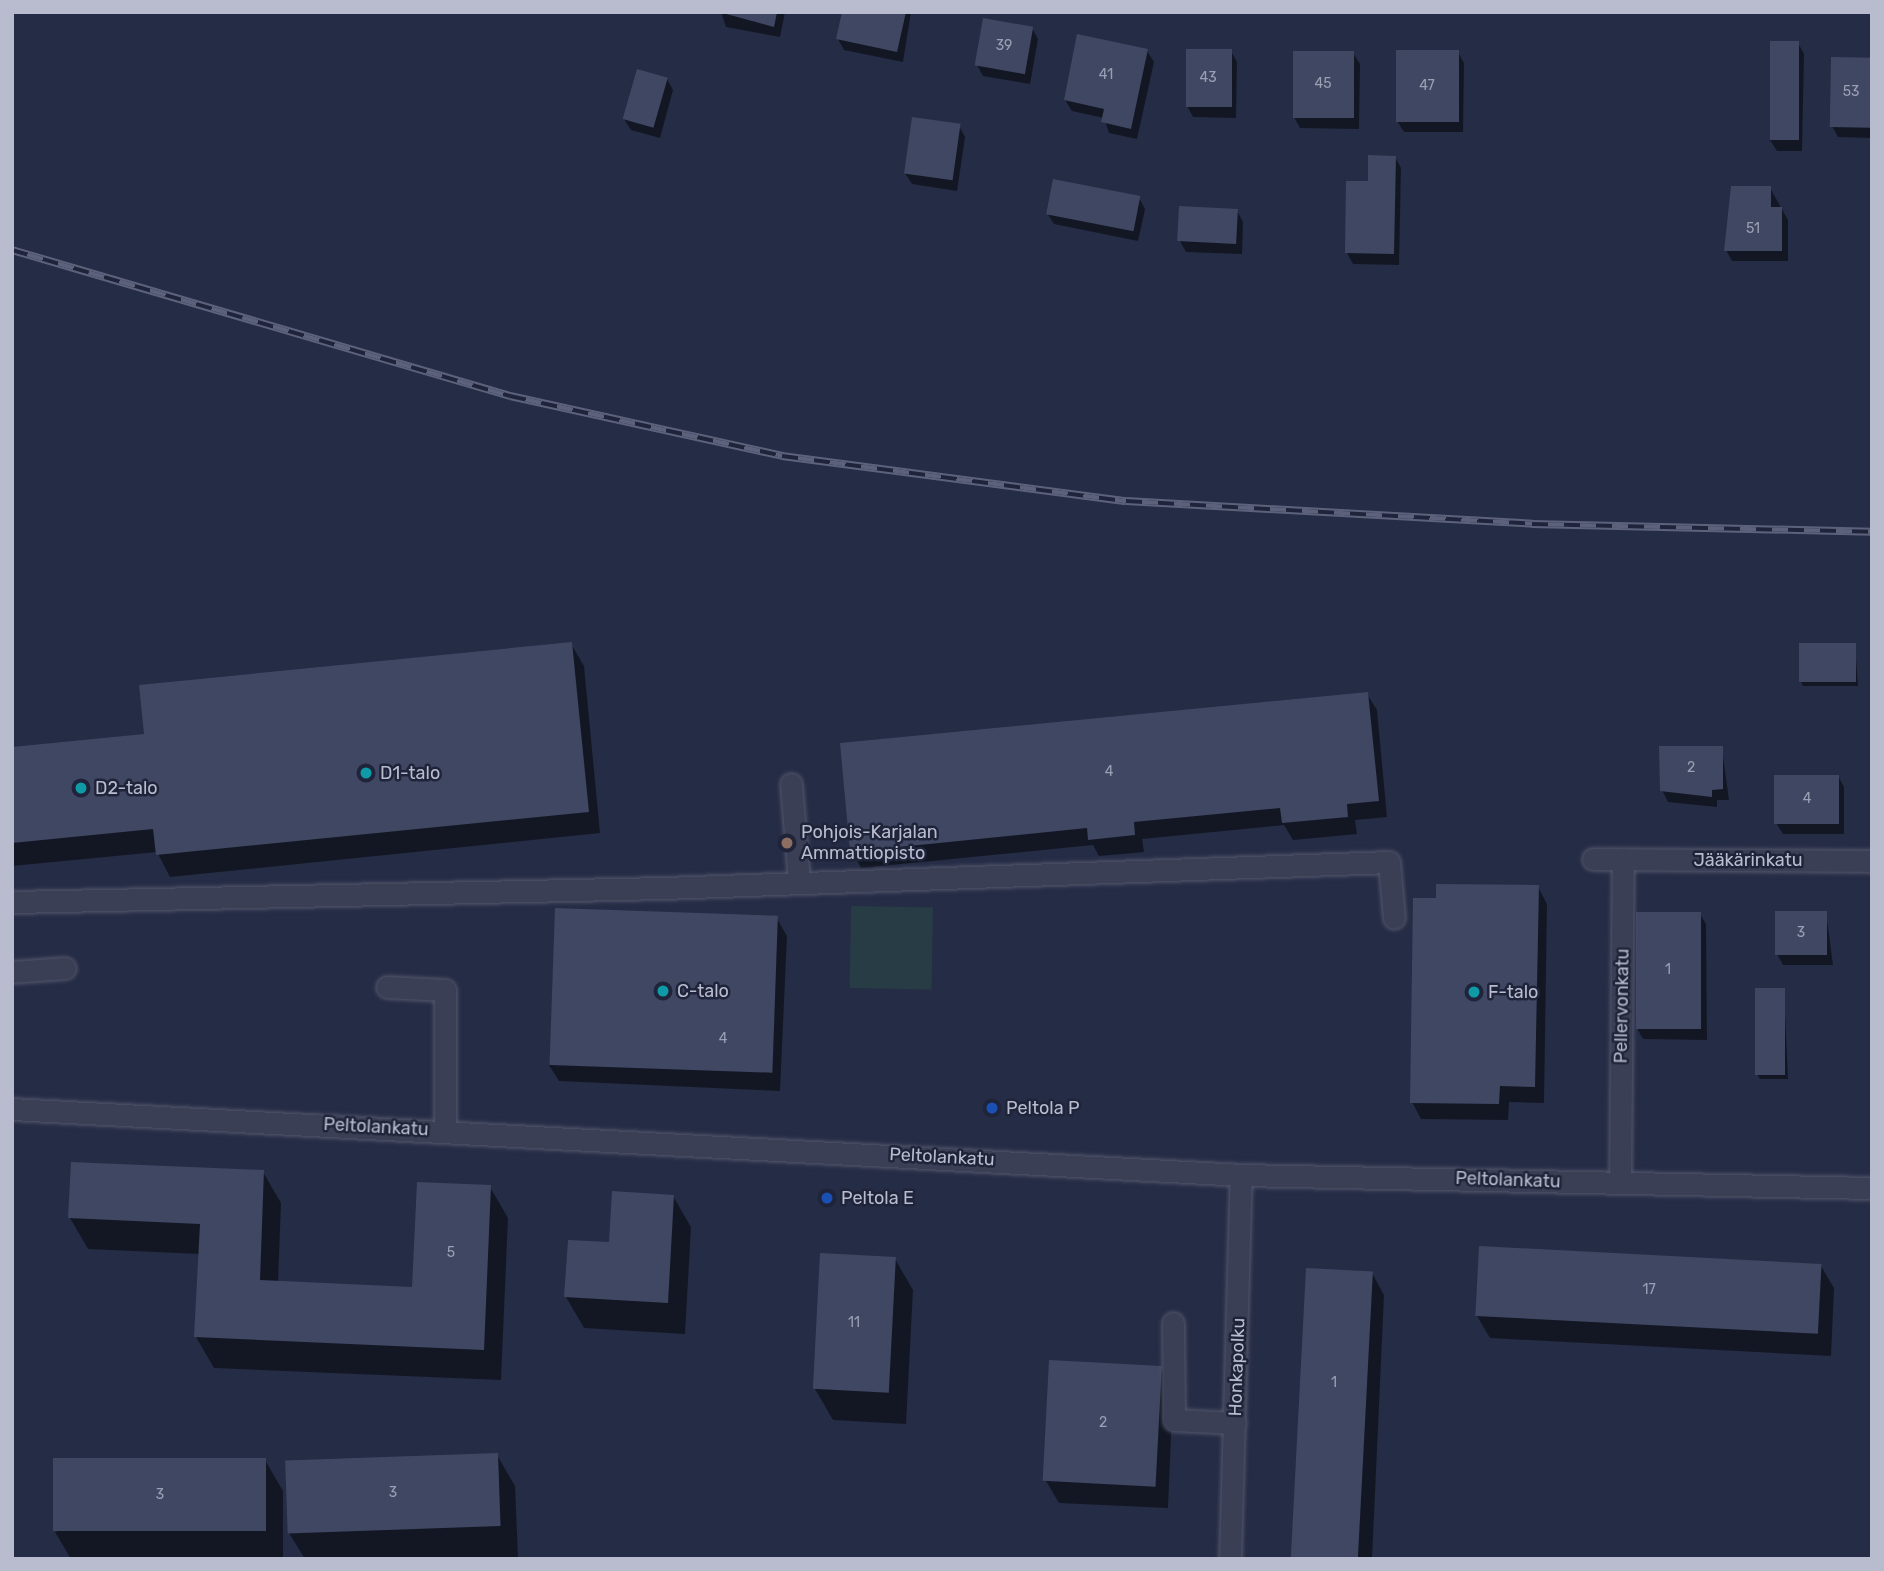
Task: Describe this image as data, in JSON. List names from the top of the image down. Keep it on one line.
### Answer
{"streets":{"street":["Jääkärinkatu","Pellervonkatu","Peltolankatu","Honkapolku"]},"crossings":[["Jääkärinkatu","Pellervonkatu"],["Pellervonkatu","Peltolankatu"],["Peltolankatu","Honkapolku"]],"places":["D1-talo","D2-talo","Pohjois-Karjalan Ammattiopisto","C-talo","F-talo","Peltola P","Peltola E"],"house_numbers":["39","41","43","45","47","53","51","2","4","4","3","1","4","5","17","11","1","2","3","3"]}
